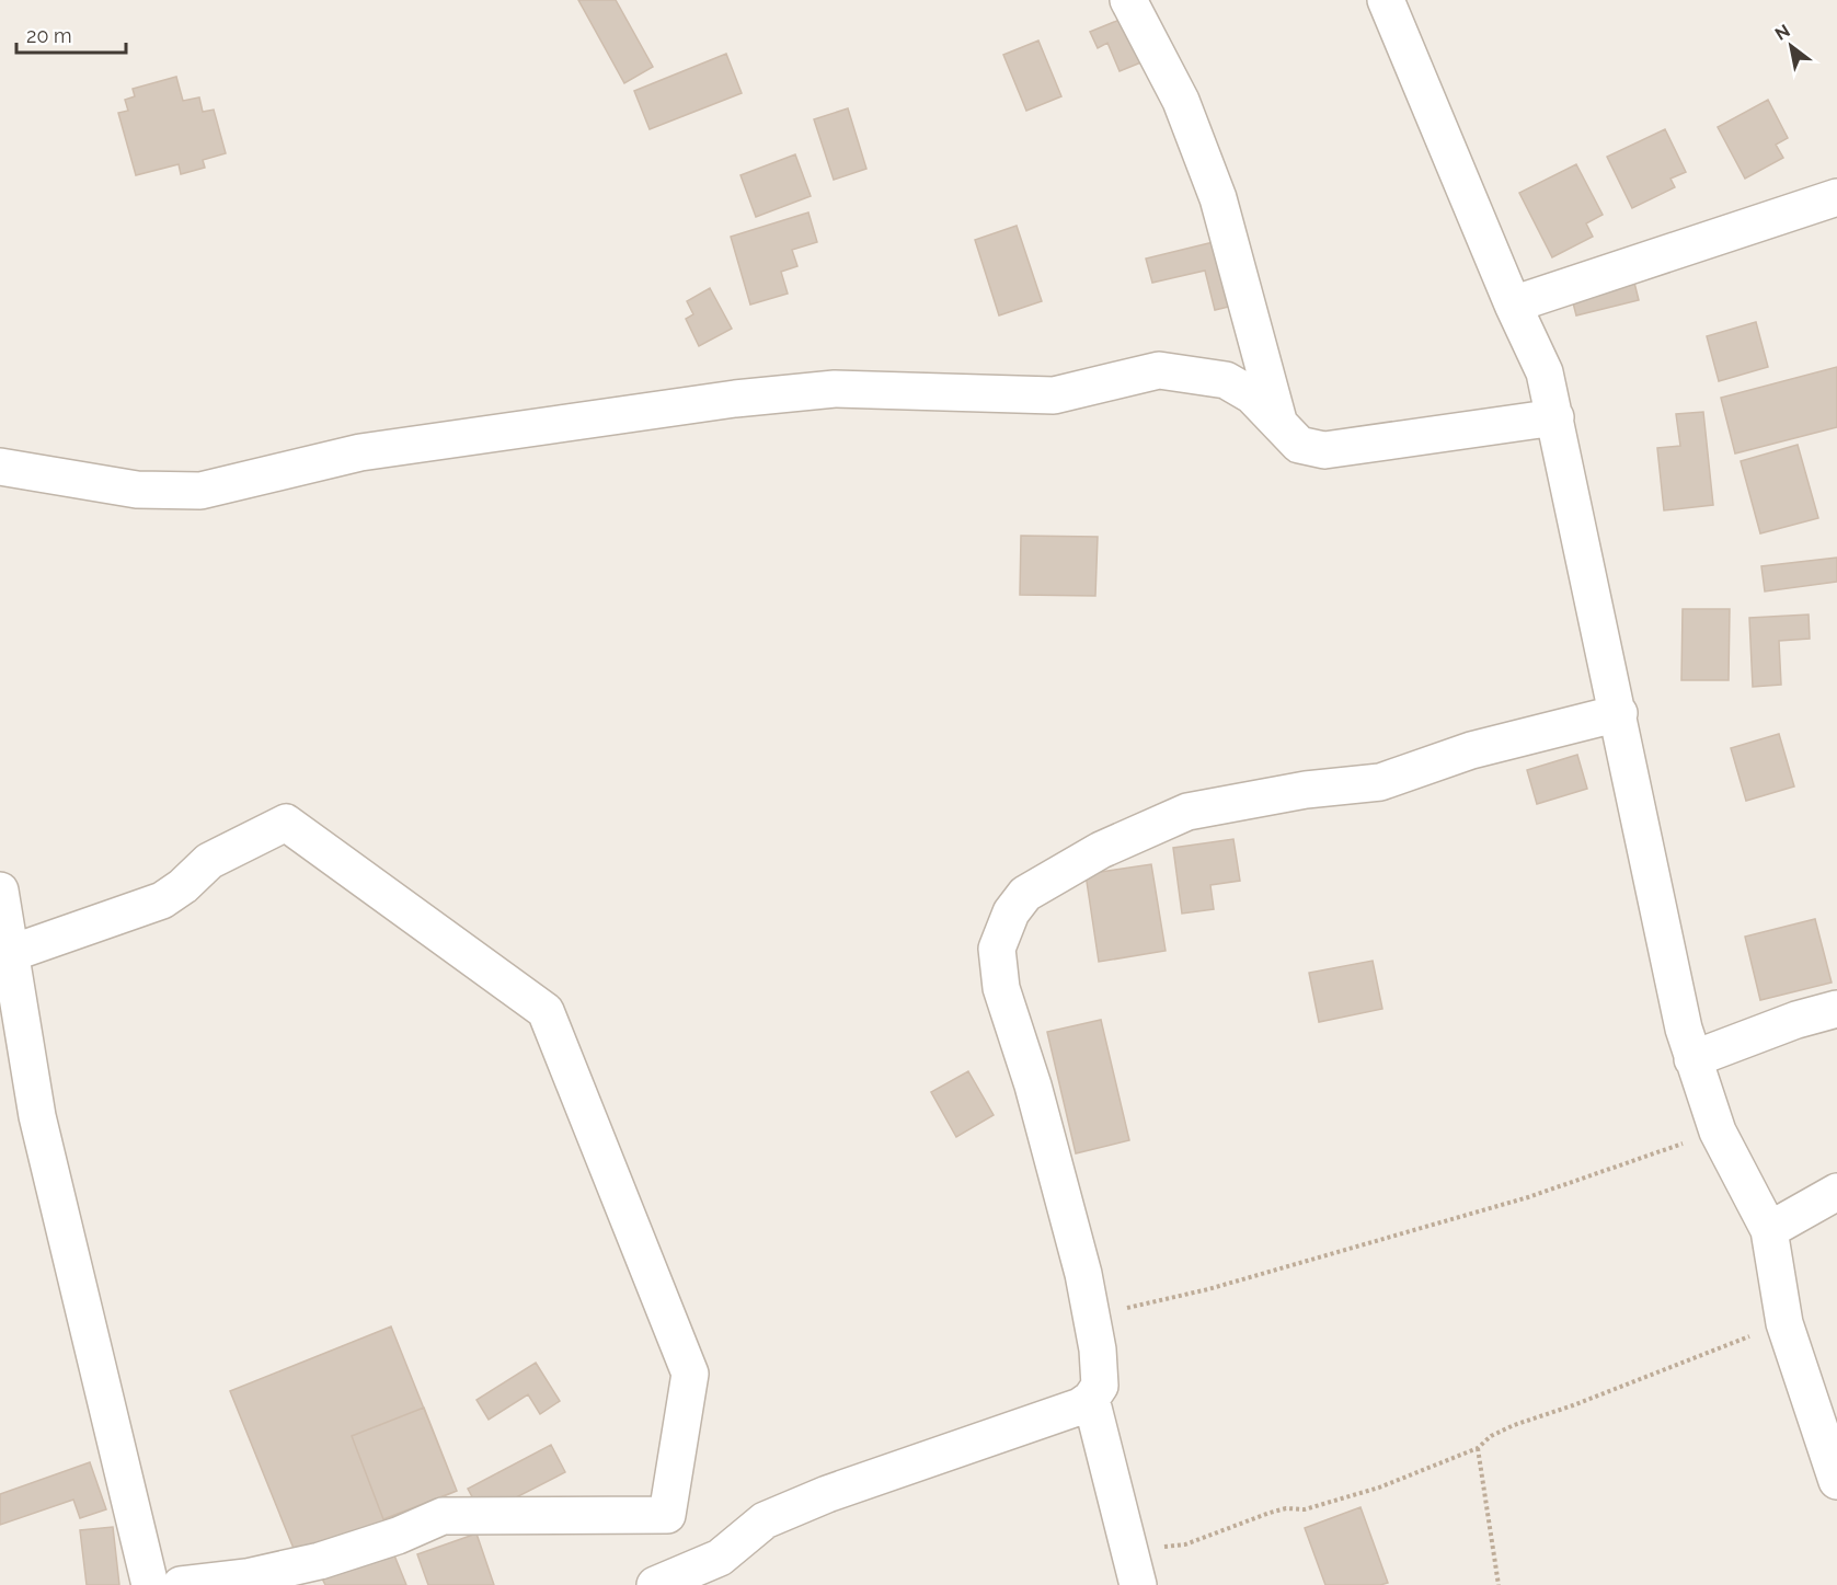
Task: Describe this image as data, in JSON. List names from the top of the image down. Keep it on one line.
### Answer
{"scale_bar":"20 m","north":"top left"}
